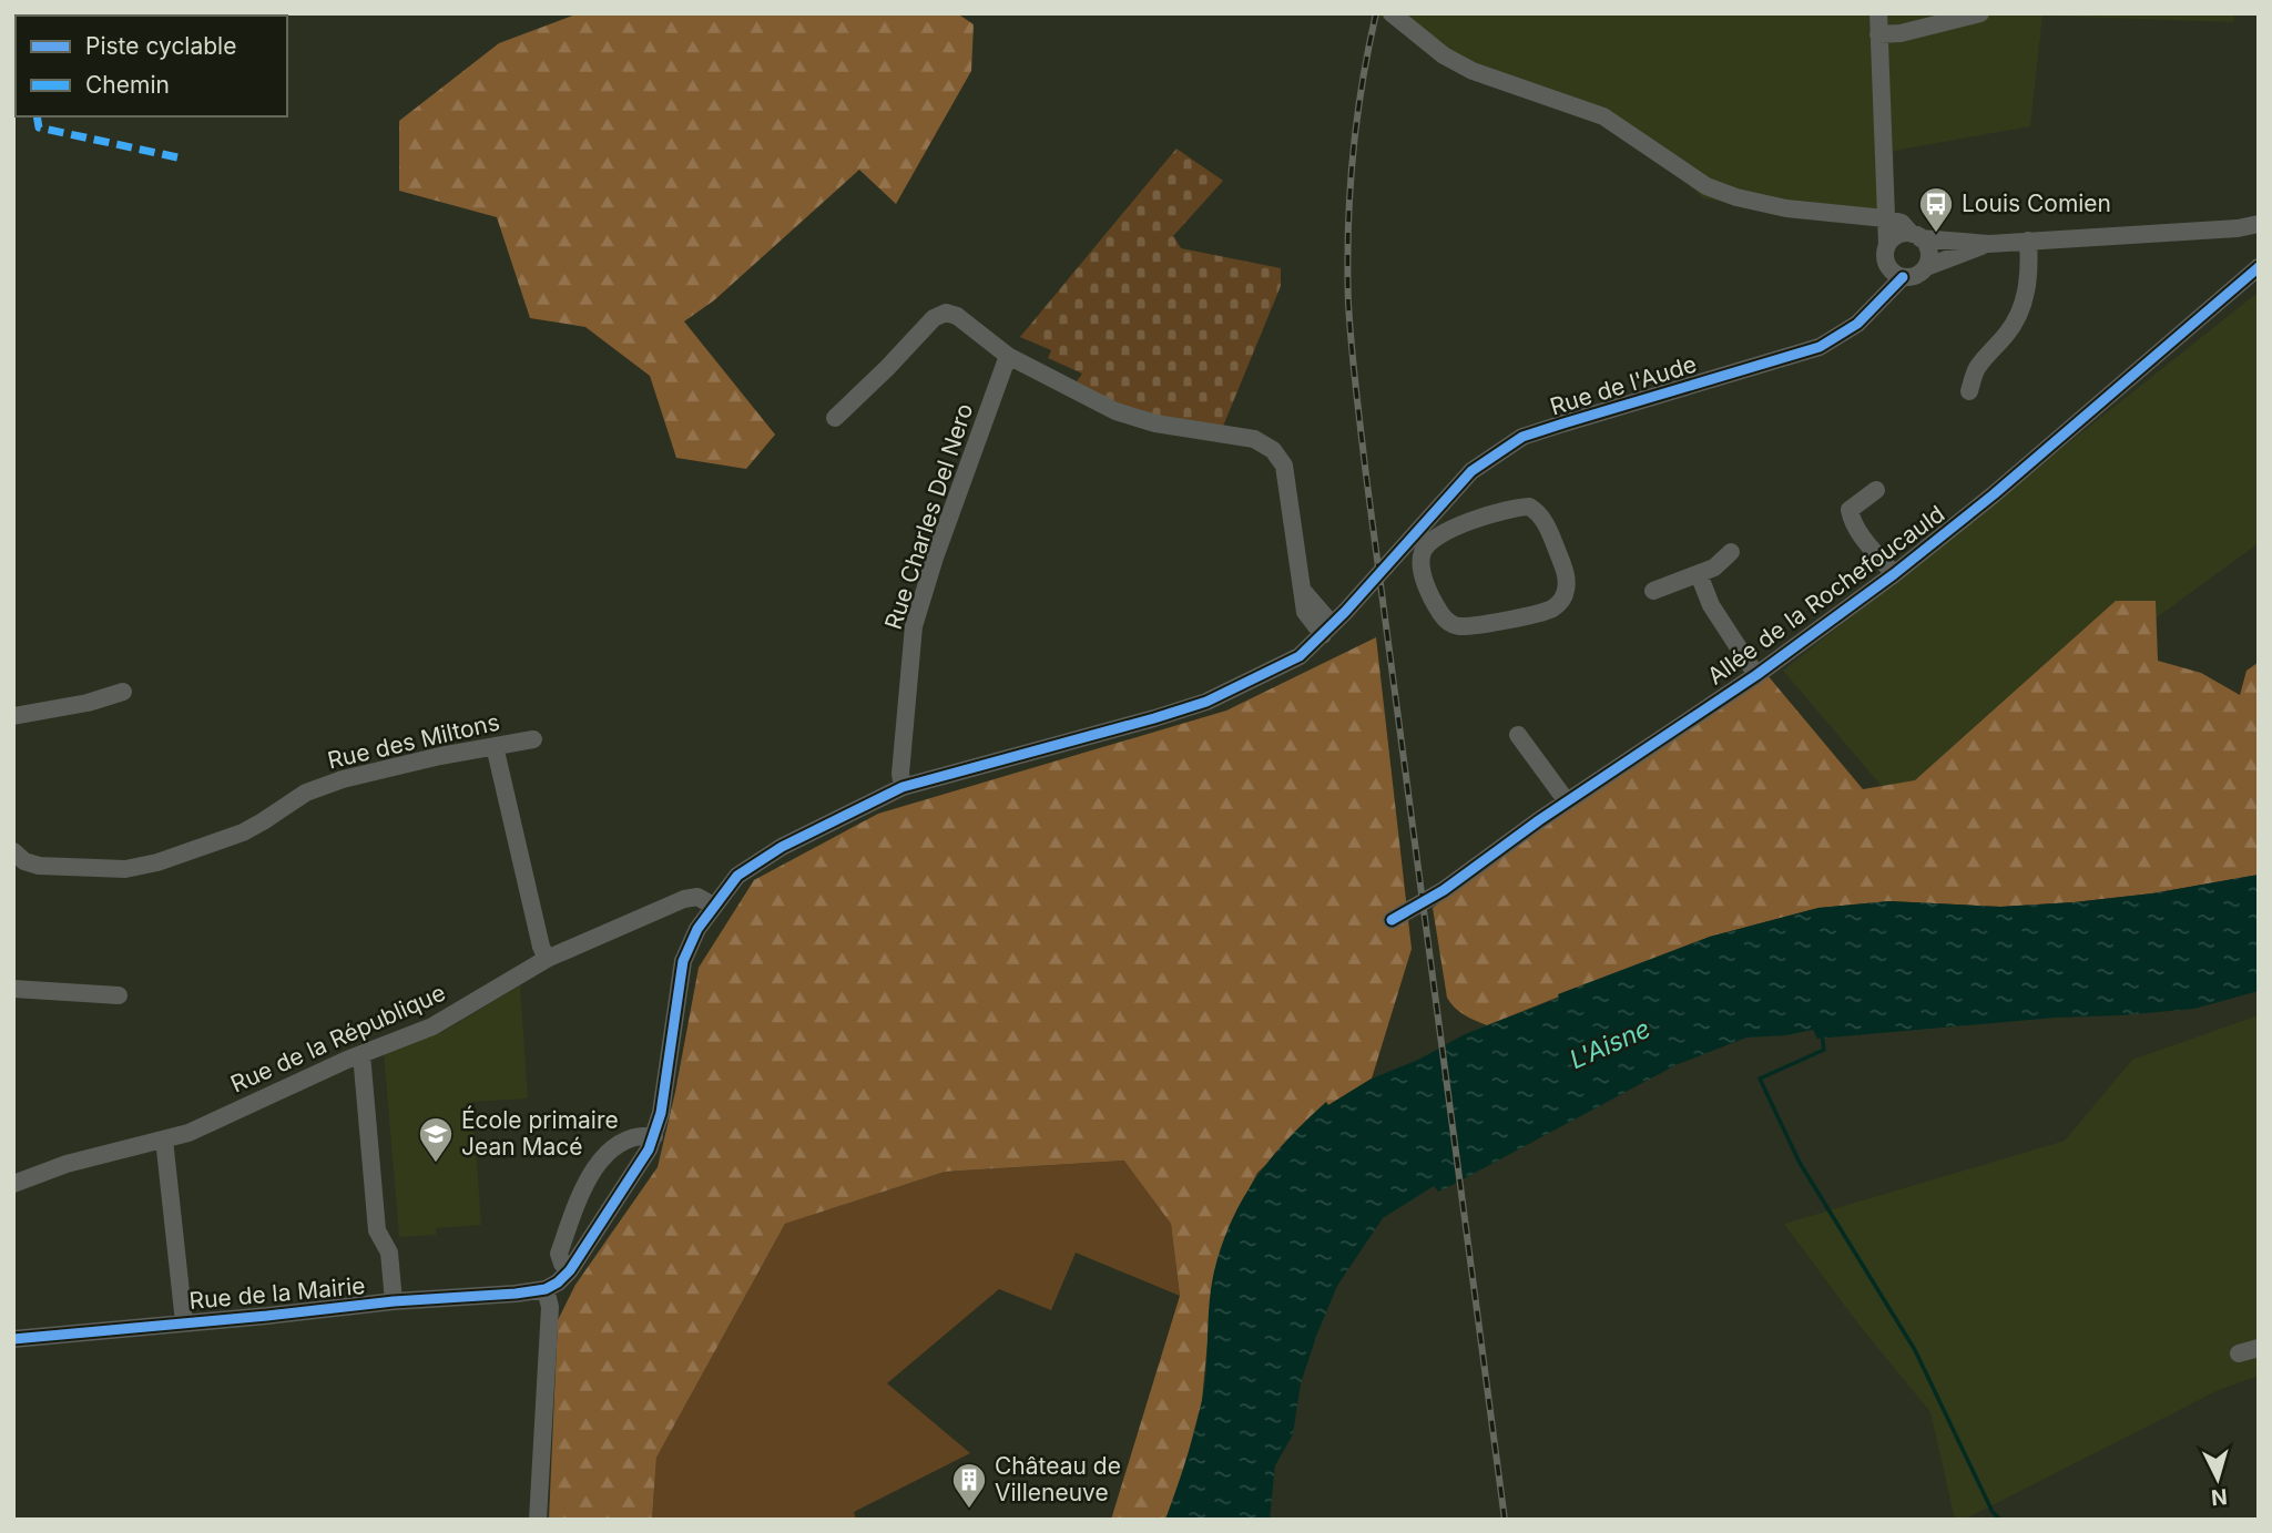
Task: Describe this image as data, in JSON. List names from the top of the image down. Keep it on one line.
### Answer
{"streets":{"street":["Rue de l'Aude","Rue Charles Del Nero","Allée de la Rochefoucauld","Rue des Miltons","Rue de la République","Rue de la Mairie"]},"crossings":[["Rue de l'Aude","Rue Charles Del Nero"],["Rue de l'Aude","Rue de la République"],["Rue de l'Aude","Rue de la Mairie"]],"water":["L'Aisne"],"places":{"bus stop":["Louis Comien"],"school or university":["École primaire Jean Macé"],"building":["Château de Villeneuve"]},"legend":["Piste cyclable","Chemin"],"north":"bottom"}
